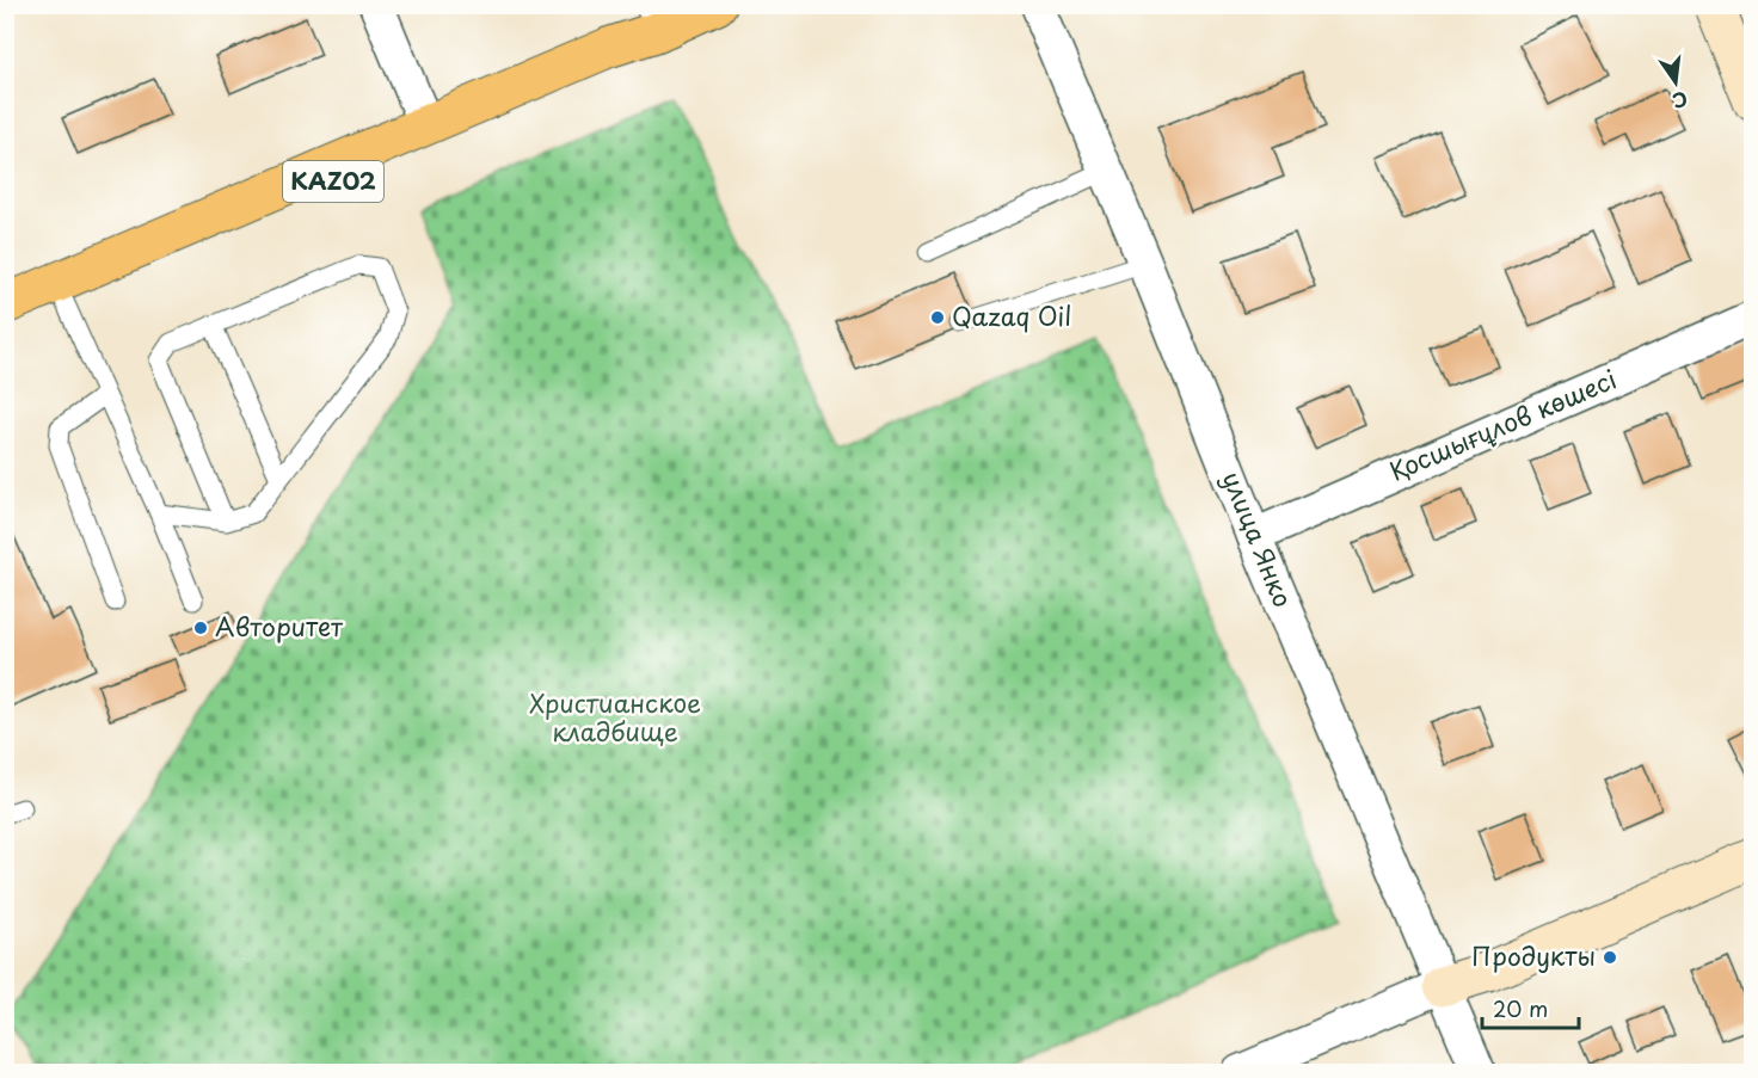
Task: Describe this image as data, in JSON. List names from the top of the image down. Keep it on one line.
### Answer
{"streets":{"highway":["KАZ02"],"street":["Қосшығұлов көшесі","улица Янко"]},"crossings":[["Қосшығұлов көшесі","улица Янко"]],"parks":["Христианское кладбище"],"places":["Qazaq Oil","Авторитет","Продукты"],"scale_bar":"20 m","north":"bottom"}
